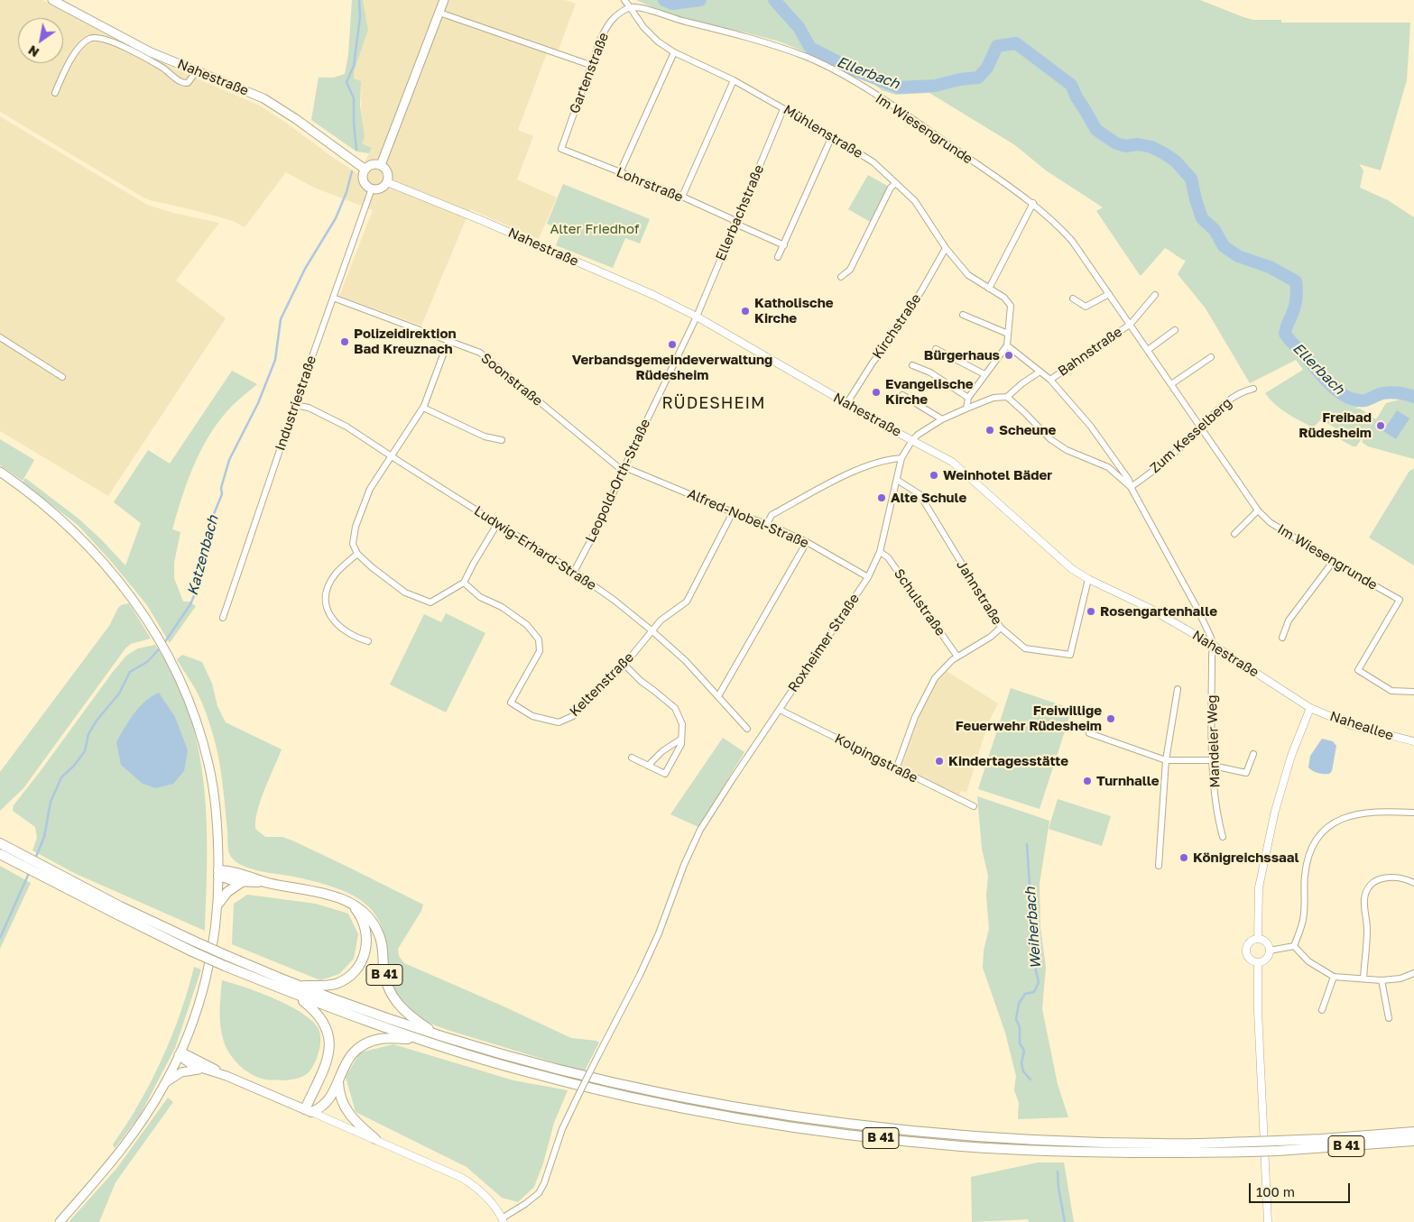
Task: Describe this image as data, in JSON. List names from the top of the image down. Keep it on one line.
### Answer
{"streets":{"highway":["B 41"],"main road":["Nahestraße"],"street":["Gartenstraße","Im Wiesengrunde","Mühlenstraße","Lohrstraße","Ellerbachstraße","Kirchstraße","Bahnstraße","Soonstraße","Industriestraße","Zum Kesselberg","Leopold-Orth-Straße","Alfred-Nobel-Straße","Ludwig-Erhard-Straße","Jahnstraße","Schulstraße","Roxheimer Straße","Keltenstraße","Naheallee","Mandeler Weg","Kolpingstraße"]},"crossings":[["Gartenstraße","Im Wiesengrunde"],["Gartenstraße","Mühlenstraße"],["Gartenstraße","Lohrstraße"],["Nahestraße","Ellerbachstraße"],["Nahestraße","Kirchstraße"],["Nahestraße","Industriestraße"],["Nahestraße","Leopold-Orth-Straße"],["Nahestraße","Jahnstraße"],["Nahestraße","Roxheimer Straße"],["Nahestraße","Naheallee"],["Nahestraße","Mandeler Weg"],["Im Wiesengrunde","Mühlenstraße"],["Im Wiesengrunde","Bahnstraße"],["Im Wiesengrunde","Zum Kesselberg"],["Mühlenstraße","Ellerbachstraße"],["Mühlenstraße","Kirchstraße"],["Lohrstraße","Ellerbachstraße"],["Ellerbachstraße","Leopold-Orth-Straße"],["Soonstraße","Industriestraße"],["Soonstraße","Leopold-Orth-Straße"],["Soonstraße","Alfred-Nobel-Straße"],["Industriestraße","Ludwig-Erhard-Straße"],["Leopold-Orth-Straße","Alfred-Nobel-Straße"],["Leopold-Orth-Straße","Ludwig-Erhard-Straße"],["Alfred-Nobel-Straße","Roxheimer Straße"],["Alfred-Nobel-Straße","Keltenstraße"],["Ludwig-Erhard-Straße","Keltenstraße"],["Jahnstraße","Roxheimer Straße"],["Schulstraße","Roxheimer Straße"],["Roxheimer Straße","Kolpingstraße"]],"districts":["RÜDESHEIM"],"water":["Ellerbach","Katzenbach","Weiherbach"],"parks":["Alter Friedhof"],"places":["Katholische Kirche","Polizeidirektion Bad Kreuznach","Verbandsgemeindeverwaltung Rüdesheim","Bürgerhaus","Evangelische Kirche","Freibad Rüdesheim","Scheune","Weinhotel Bäder","Alte Schule","Rosengartenhalle","Freiwillige Feuerwehr Rüdesheim","Kindertagesstätte","Turnhalle","Königreichssaal"],"scale_bar":"100 m","north":"bottom left"}
